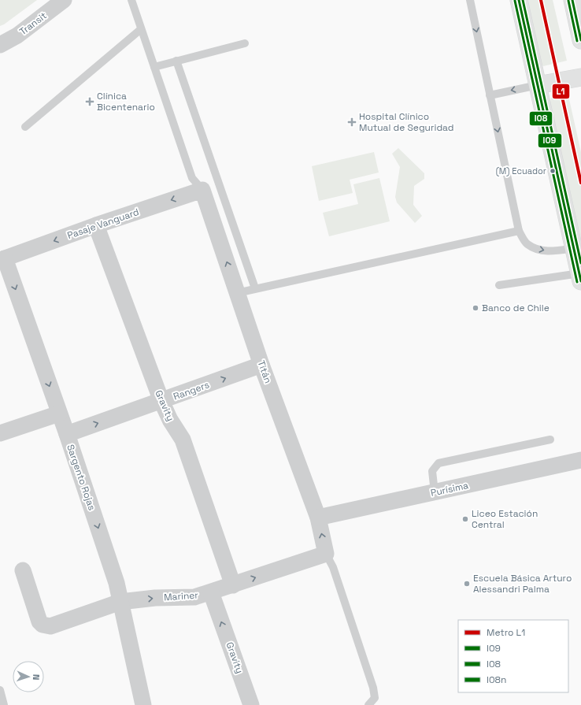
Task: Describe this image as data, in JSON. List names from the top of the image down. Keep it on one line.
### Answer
{"streets":{"street":["Transit","Pasaje Vanguard","Titán","Rangers","Gravity","Sargento Rojas","Purísima","Mariner"]},"crossings":[["Pasaje Vanguard","Titán"],["Pasaje Vanguard","Gravity"],["Pasaje Vanguard","Sargento Rojas"],["Titán","Rangers"],["Titán","Purísima"],["Titán","Mariner"],["Rangers","Gravity"],["Rangers","Sargento Rojas"],["Gravity","Mariner"],["Sargento Rojas","Mariner"]],"one_way":["Pasaje Vanguard","Titán","Rangers","Sargento Rojas","Mariner"],"places":{"health":["Clínica Bicentenario","Hospital Clínico Mutual de Seguridad"],"other":["(M) Ecuador","Banco de Chile","Liceo Estación Central","Escuela Básica Arturo Alessandri Palma"]},"lines":["metro line L1","transit line I09","transit line I08n","transit line I08"],"legend":["Metro L1","I09","I08","I08n"],"north":"right"}
